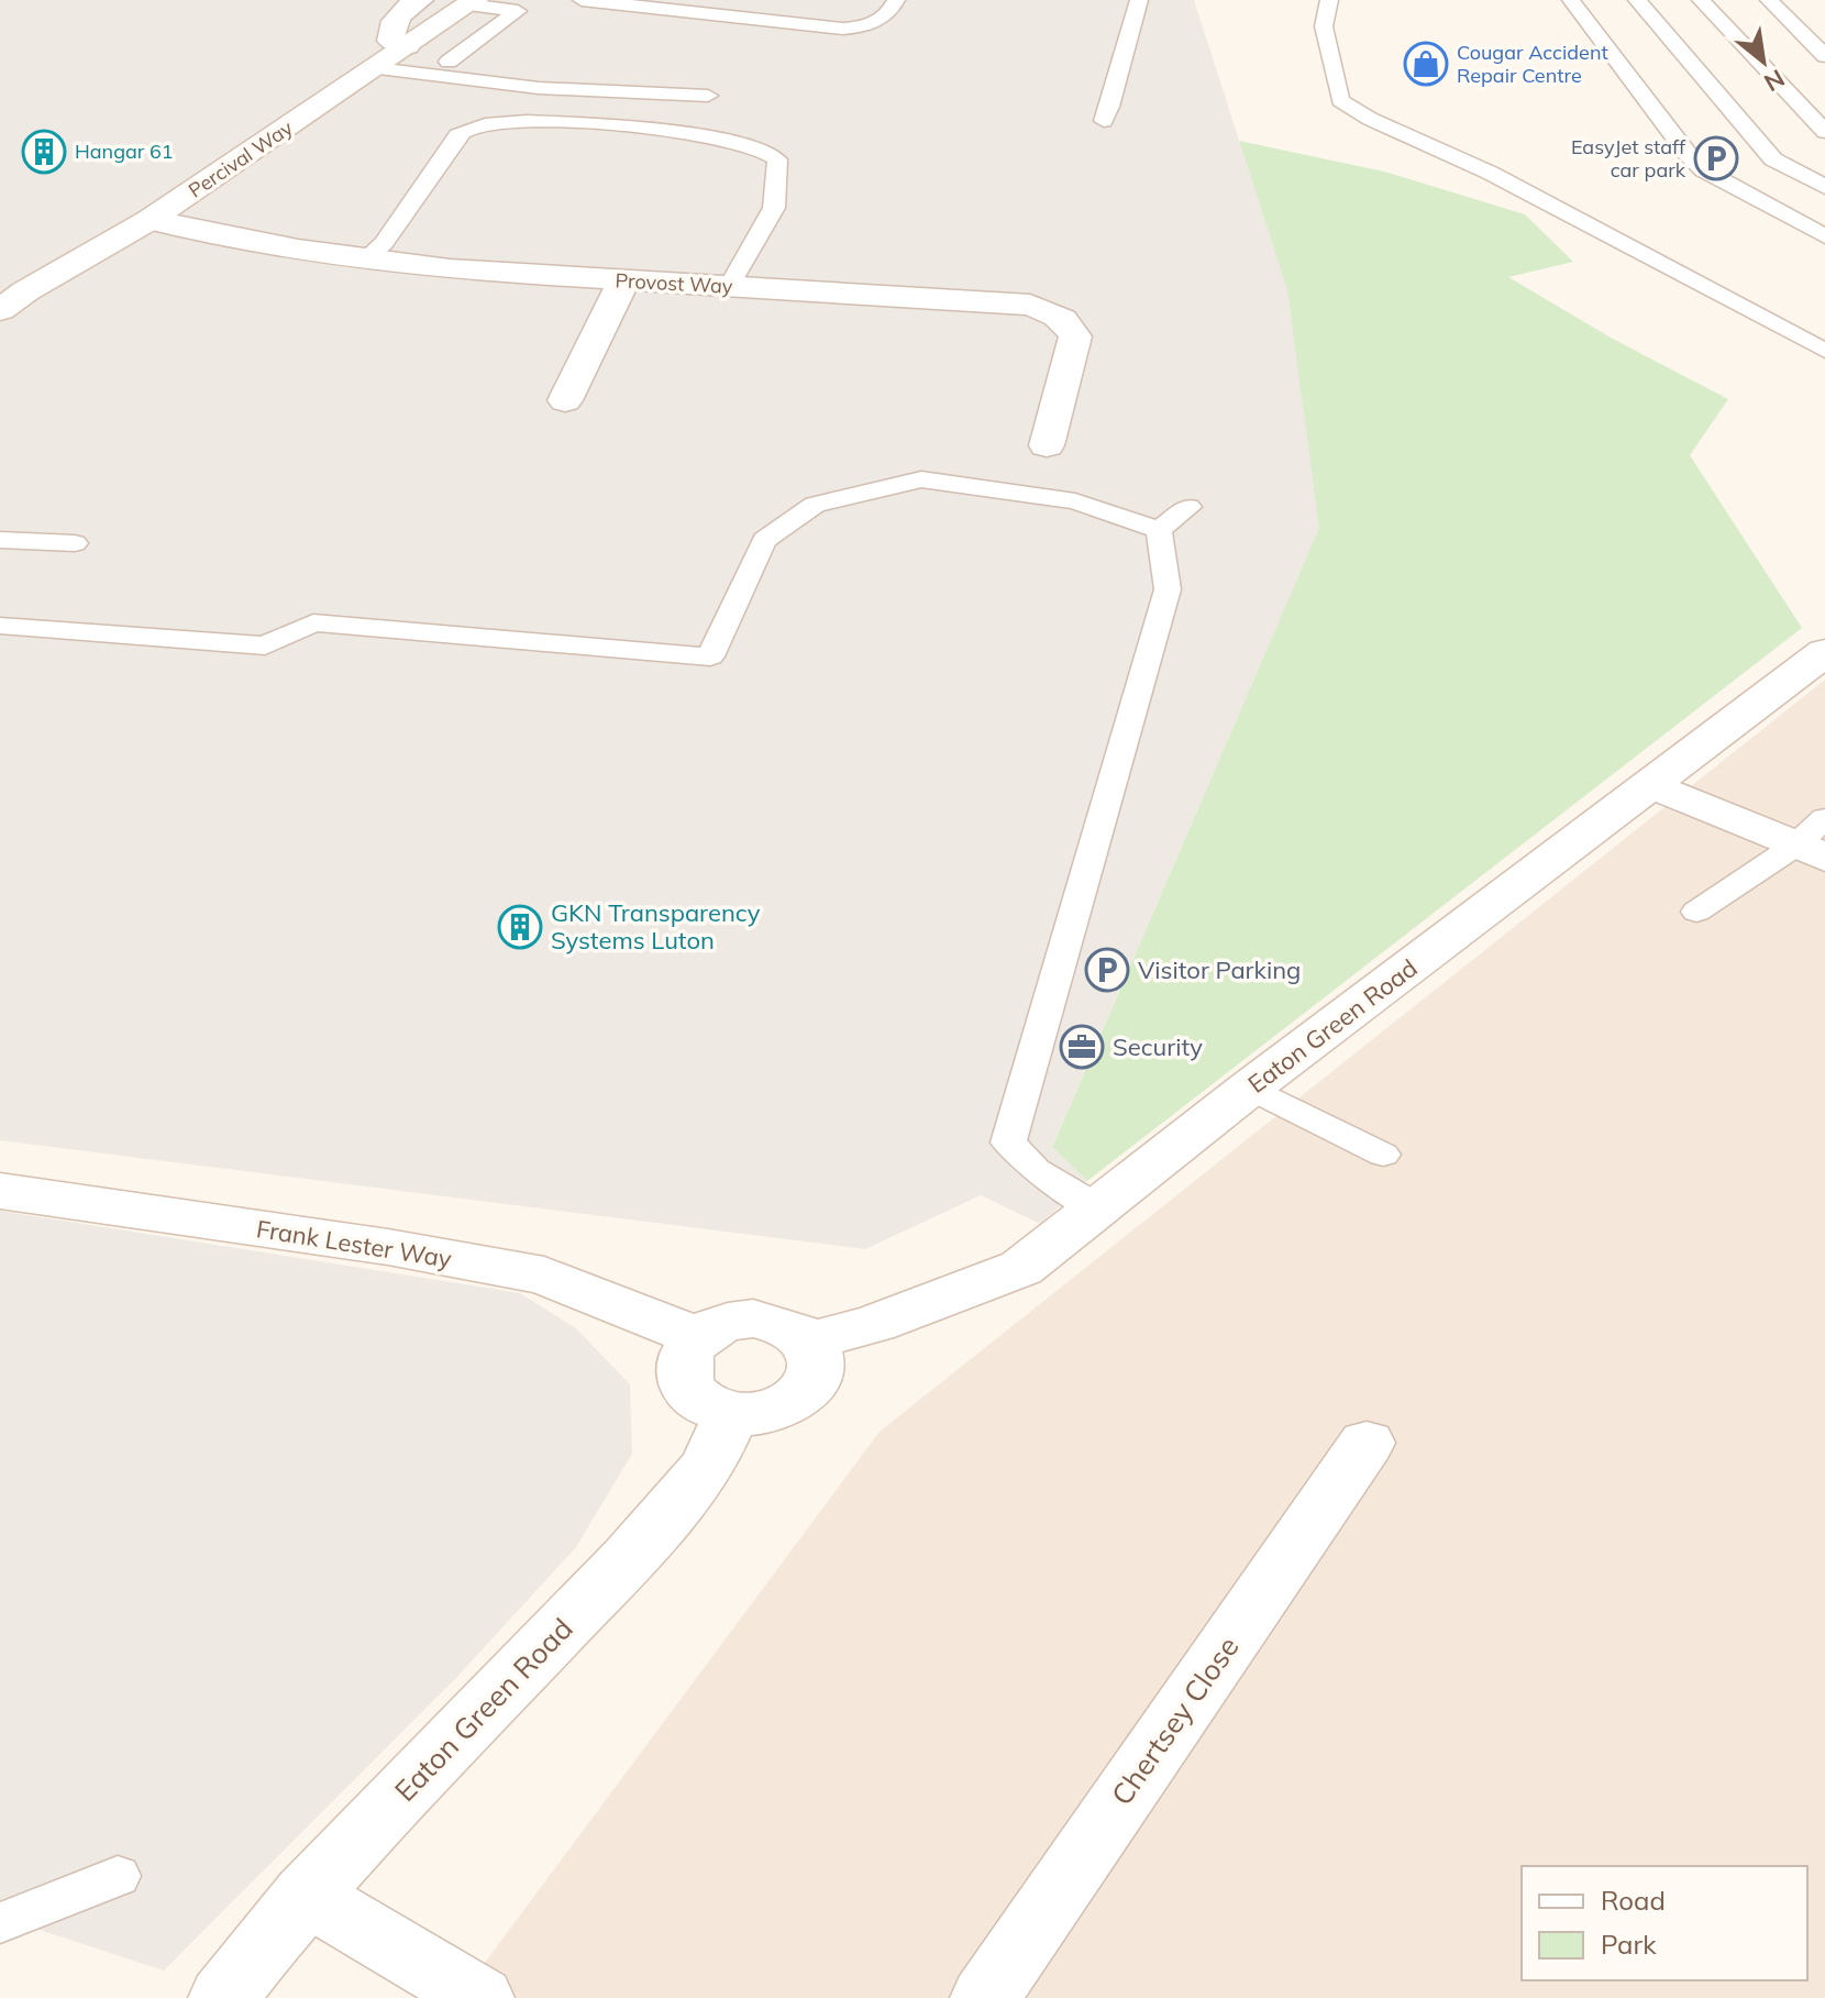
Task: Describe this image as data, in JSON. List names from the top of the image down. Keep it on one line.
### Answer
{"streets":{"street":["Percival Way","Provost Way","Eaton Green Road","Frank Lester Way","Chertsey Close"]},"crossings":[["Percival Way","Provost Way"],["Eaton Green Road","Frank Lester Way"]],"places":{"shop":["Cougar Accident Repair Centre"],"building":["Hangar 61","GKN Transparency Systems Luton"],"parking":["EasyJet staff car park","Visitor Parking"],"office":["Security"]},"legend":["Road","Park"],"north":"bottom right"}
